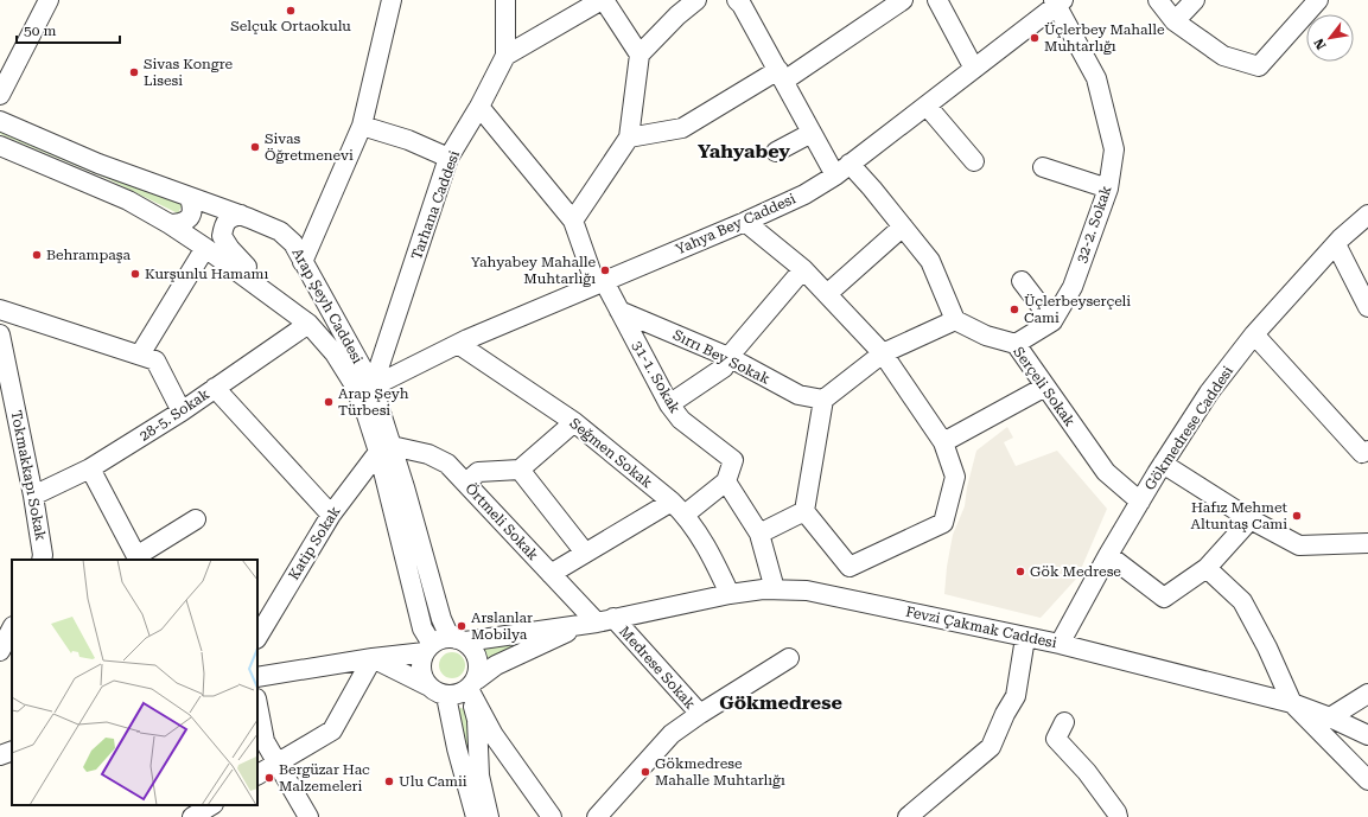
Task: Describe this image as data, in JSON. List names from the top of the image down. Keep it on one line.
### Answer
{"streets":{"street":["Tarhana Caddesi","Yahya Bey Caddesi","32-2. Sokak","Arap Şeyh Caddesi","Sırrı Bey Sokak","31-1. Sokak","Serçeli Sokak","28-5. Sokak","Gökmedrese Caddesi","Seğmen Sokak","Tokmakkapı Sokak","Örtmeli Sokak","Katip Sokak","Fevzi Çakmak Caddesi","Medrese Sokak"]},"crossings":[["Tarhana Caddesi","Yahya Bey Caddesi"],["Tarhana Caddesi","Arap Şeyh Caddesi"],["Yahya Bey Caddesi","32-2. Sokak"],["Yahya Bey Caddesi","Arap Şeyh Caddesi"],["Yahya Bey Caddesi","31-1. Sokak"],["Yahya Bey Caddesi","Seğmen Sokak"],["32-2. Sokak","Serçeli Sokak"],["Arap Şeyh Caddesi","28-5. Sokak"],["Arap Şeyh Caddesi","Örtmeli Sokak"],["Arap Şeyh Caddesi","Katip Sokak"],["Arap Şeyh Caddesi","Fevzi Çakmak Caddesi"],["Sırrı Bey Sokak","31-1. Sokak"],["Serçeli Sokak","Gökmedrese Caddesi"],["28-5. Sokak","Tokmakkapı Sokak"],["Gökmedrese Caddesi","Fevzi Çakmak Caddesi"],["Seğmen Sokak","Fevzi Çakmak Caddesi"],["Örtmeli Sokak","Katip Sokak"],["Örtmeli Sokak","Fevzi Çakmak Caddesi"],["Örtmeli Sokak","Medrese Sokak"],["Fevzi Çakmak Caddesi","Medrese Sokak"]],"districts":["Yahyabey","Gökmedrese"],"places":["Selçuk Ortaokulu","Üçlerbey Mahalle Muhtarlığı","Sivas Kongre Lisesi","Sivas Öğretmenevi","Behrampaşa","Yahyabey Mahalle Muhtarlığı","Kurşunlu Hamamı","Üçlerbeyserçeli Cami","Arap Şeyh Türbesi","Hafız Mehmet Altuntaş Cami","Gök Medrese","Arslanlar Mobilya","Gökmedrese Mahalle Muhtarlığı","Bergüzar Hac Malzemeleri","Ulu Camii"],"scale_bar":"50 m","north":"bottom left"}
